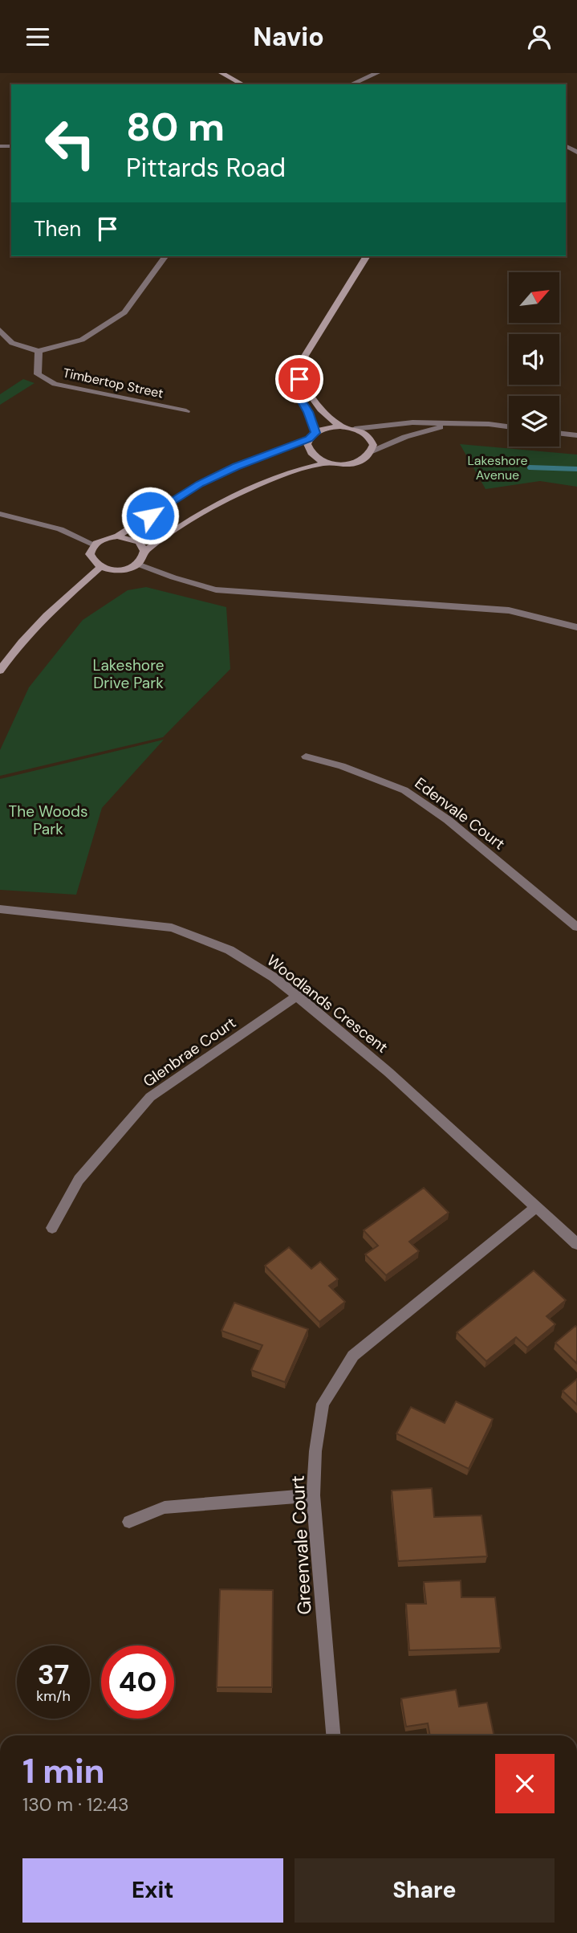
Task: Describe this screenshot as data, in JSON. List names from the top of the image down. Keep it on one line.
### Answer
{"streets":{"street":["Timbertop Street","Edenvale Court","Woodlands Crescent","Glenbrae Court","Greenvale Court"]},"crossings":[["Woodlands Crescent","Glenbrae Court"],["Woodlands Crescent","Greenvale Court"]],"parks":["Lakeshore Avenue","Lakeshore Drive Park","The Woods Park"],"north":"top right","page":{"header":"Navio","turn":["80 m","Pittards Road"],"then":"Then","speed":"37 km/h","limit":"40","heading":["1 min","130 m · 12:43"],"buttons":["Exit","Share"]}}
